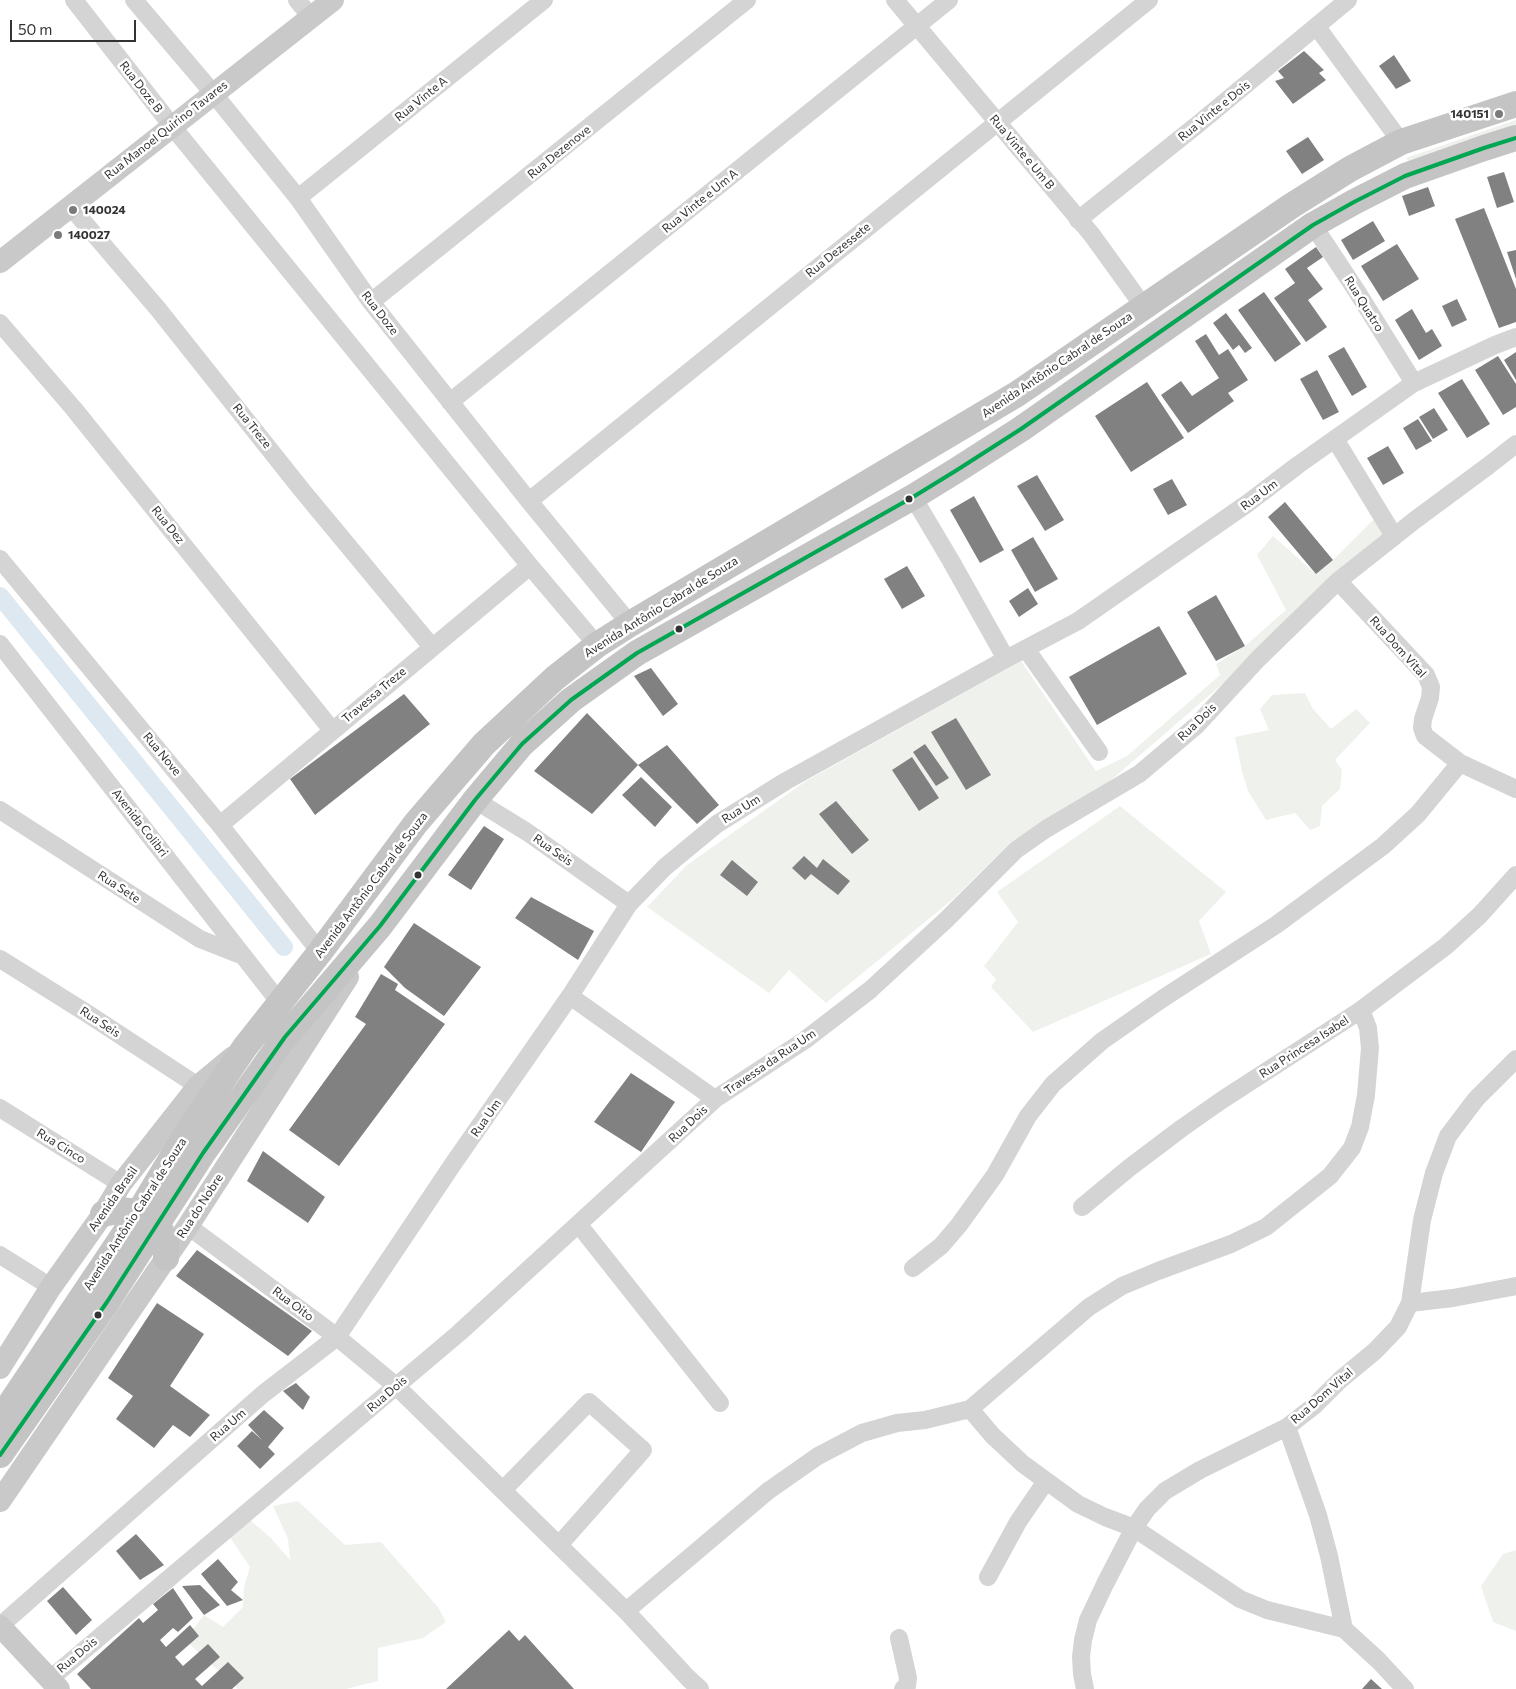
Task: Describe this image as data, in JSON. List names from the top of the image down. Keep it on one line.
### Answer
{"streets":{"highway":["Avenida Antônio Cabral de Souza"],"main road":["Rua Manoel Quirino Tavares","Avenida Brasil","Rua do Nobre"],"street":["Rua Doze B","Rua Vinte A","Rua Vinte e Dois","Rua Dezenove","Rua Vinte e Um B","Rua Vinte e Um A","Rua Dezessete","Rua Quatro","Rua Doze","Rua Treze","Rua Um","Rua Dez","Rua Dom Vital","Travessa Treze","Rua Dois","Rua Nove","Avenida Colibri","Rua Seis","Rua Sete","Rua Princesa Isabel","Travessa da Rua Um","Rua Cinco","Rua Oito"]},"crossings":[["Rua Doze B","Rua Manoel Quirino Tavares"],["Rua Vinte A","Rua Doze"],["Rua Vinte e Dois","Rua Vinte e Um B"],["Rua Manoel Quirino Tavares","Rua Doze"],["Rua Manoel Quirino Tavares","Rua Treze"],["Rua Dezenove","Rua Doze"],["Rua Vinte e Um B","Rua Vinte e Um A"],["Rua Vinte e Um B","Rua Dezessete"],["Rua Vinte e Um B","Avenida Antônio Cabral de Souza"],["Rua Vinte e Um A","Rua Doze"],["Rua Dezessete","Rua Doze"],["Rua Quatro","Avenida Antônio Cabral de Souza"],["Rua Quatro","Rua Um"],["Rua Doze","Avenida Antônio Cabral de Souza"],["Avenida Antônio Cabral de Souza","Rua Nove"],["Avenida Antônio Cabral de Souza","Avenida Colibri"],["Avenida Antônio Cabral de Souza","Rua Seis"],["Avenida Antônio Cabral de Souza","Avenida Brasil"],["Avenida Antônio Cabral de Souza","Rua do Nobre"],["Rua Treze","Travessa Treze"],["Rua Um","Rua Seis"],["Rua Um","Travessa da Rua Um"],["Rua Um","Rua Oito"],["Rua Dez","Travessa Treze"],["Rua Dom Vital","Rua Dois"],["Travessa Treze","Rua Nove"],["Rua Dois","Travessa da Rua Um"],["Rua Dois","Rua Oito"],["Avenida Colibri","Rua Sete"],["Rua Seis","Avenida Brasil"],["Rua Cinco","Avenida Brasil"],["Rua do Nobre","Rua Oito"]],"places":["140151","140024","140027"],"scale_bar":"50 m"}
